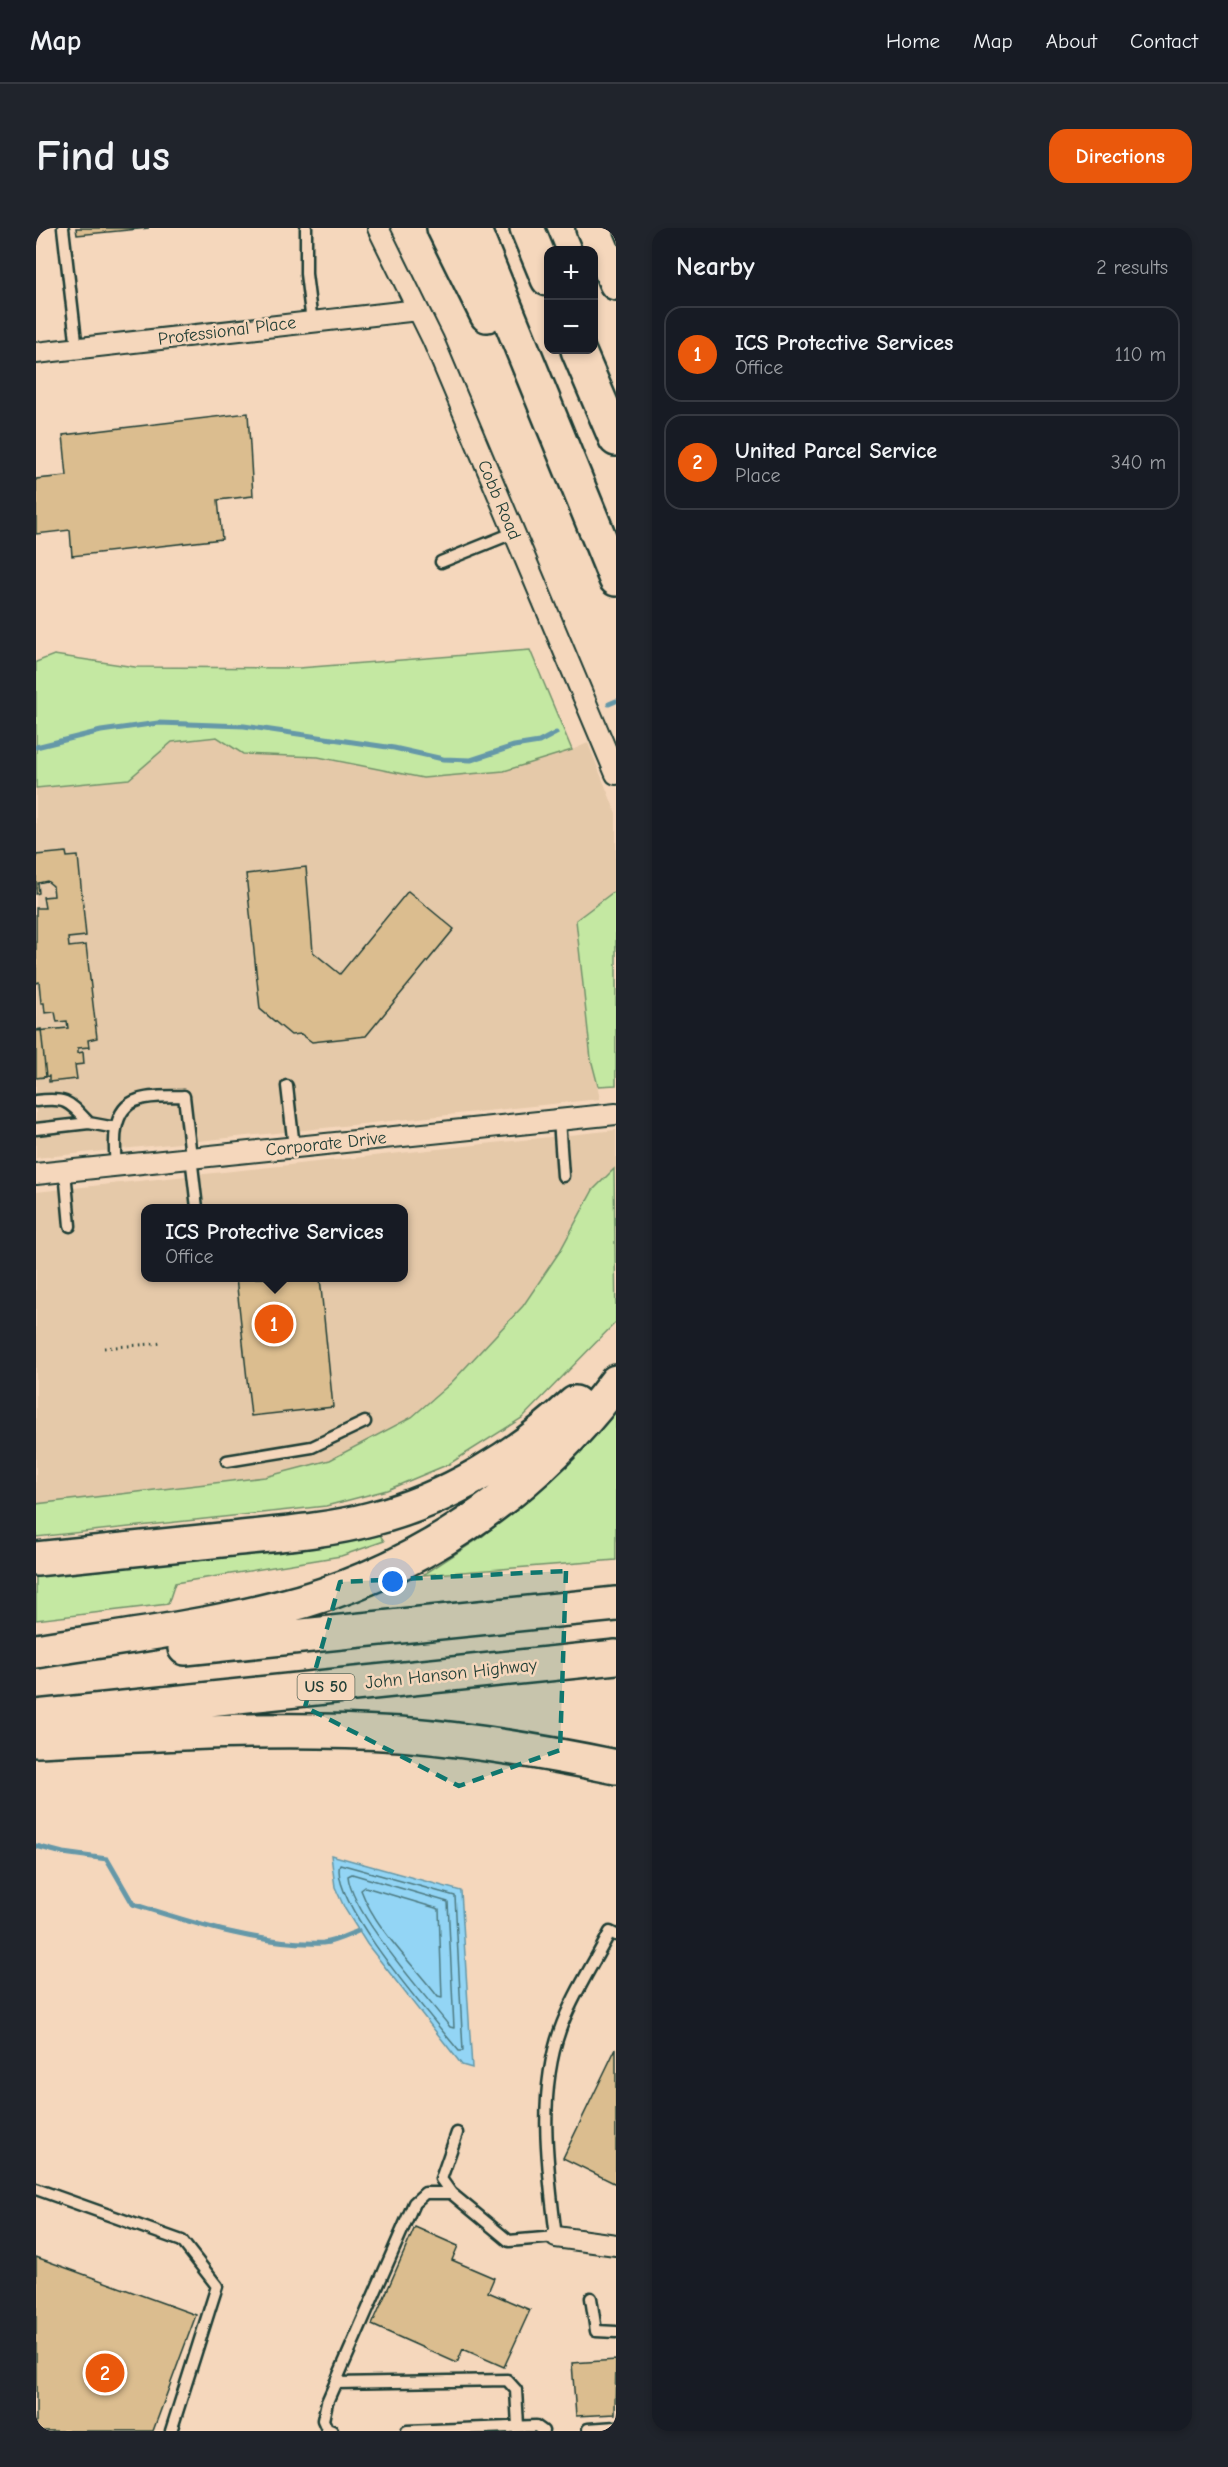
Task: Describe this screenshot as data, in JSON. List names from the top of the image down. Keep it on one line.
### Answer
{"streets":{"highway":["John Hanson Highway","US 50"],"street":["Professional Place","Cobb Road","Corporate Drive"]},"crossings":[["Professional Place","Cobb Road"]],"page":{"header":"Map","nav":["Home","Map","About","Contact"],"buttons":"Directions","title":"Find us","heading":["Nearby","2 results"],"map_buttons":["+","−"],"list":[{"mark":"1","name":"ICS Protective Services","note":"Office","value":"110 m"},{"mark":"2","name":"United Parcel Service","note":"Place","value":"340 m"}],"popup":["ICS Protective Services","Office"],"pins":["1","2"]}}
